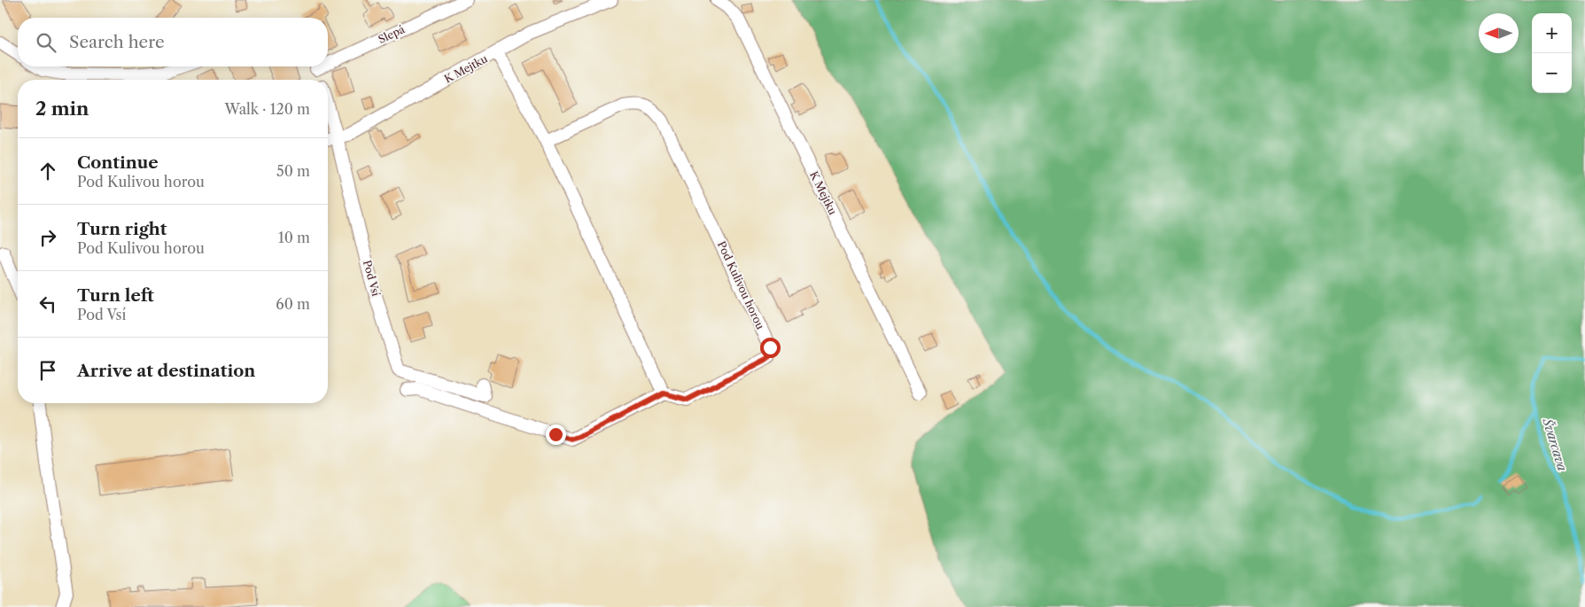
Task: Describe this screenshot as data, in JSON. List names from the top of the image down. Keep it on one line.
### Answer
{"streets":{"street":["Slepá","K Mejtku","Pod Vsí","Pod Kulivou horou"]},"crossings":[["K Mejtku","Pod Vsí"]],"water":["Švarcava"],"north":"left","page":{"map_buttons":["+","−"],"search":"Search here","heading":["2 min","Walk · 120 m"],"list":[["Continue","Pod Kulivou horou","50 m"],["Turn right","Pod Kulivou horou","10 m"],["Turn left","Pod Vsí","60 m"],"Arrive at destination"]}}
